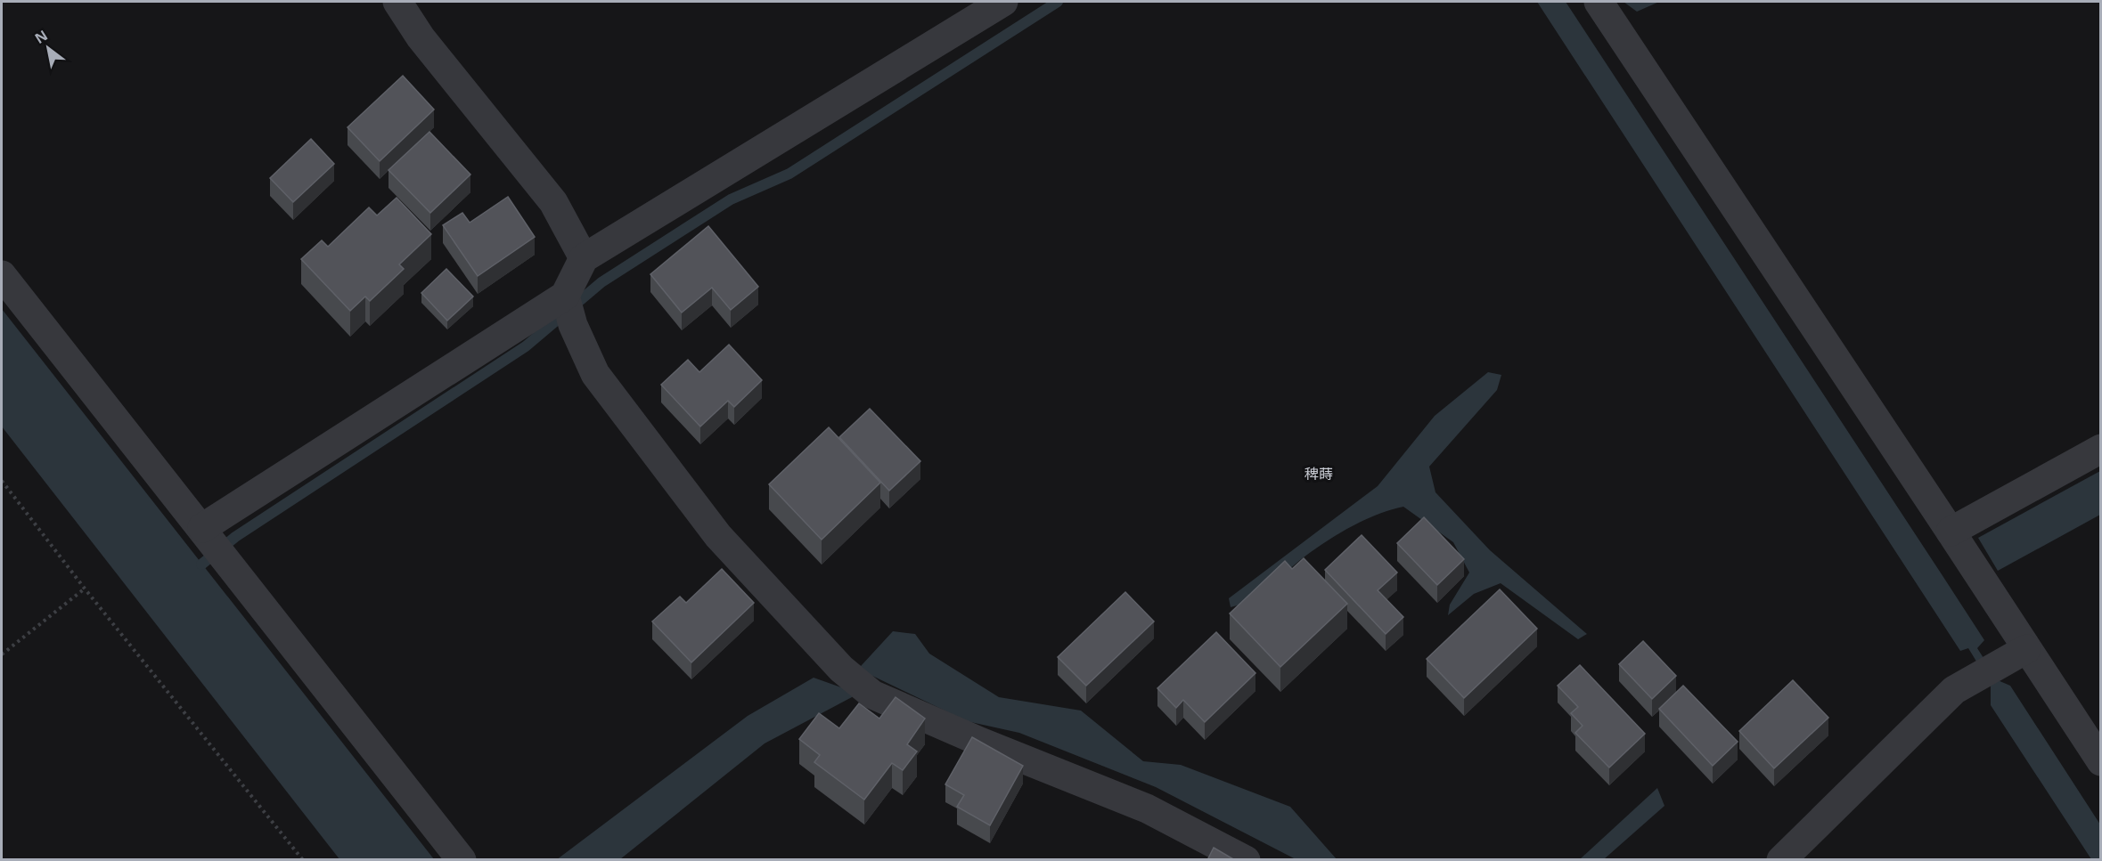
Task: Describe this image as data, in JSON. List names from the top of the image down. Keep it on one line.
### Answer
{"districts":["稗蒔"],"north":"top left"}
